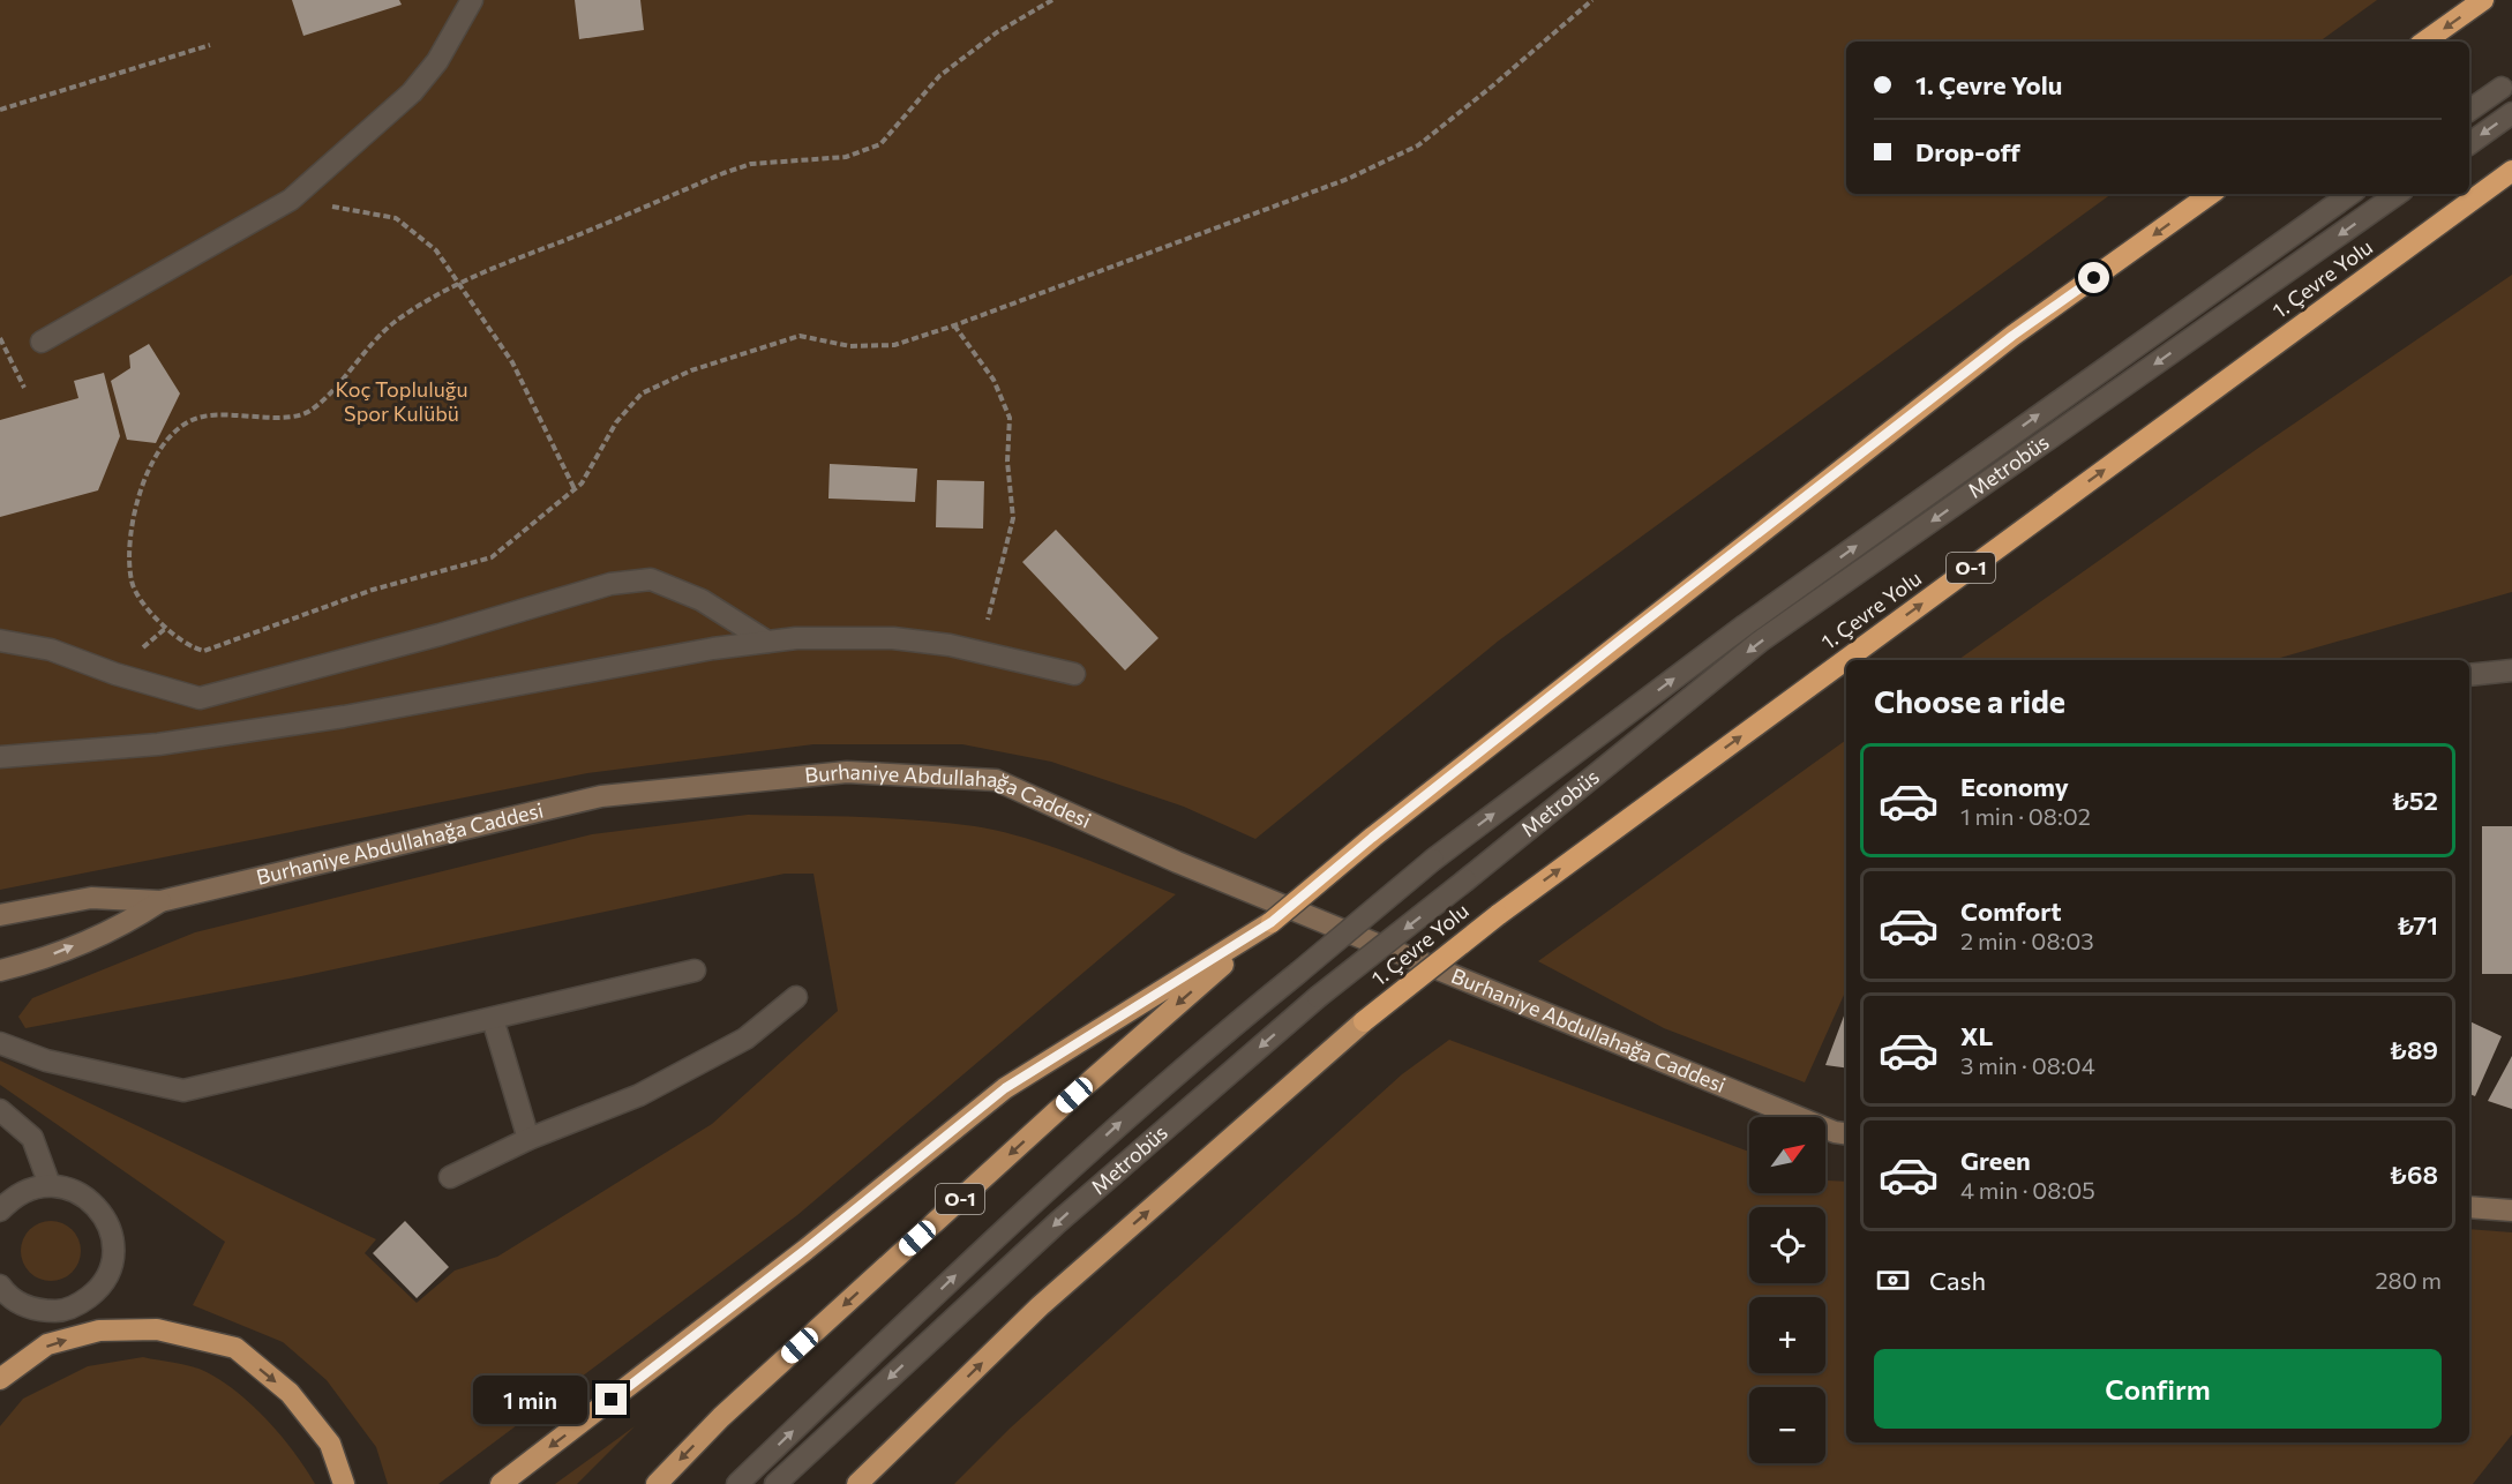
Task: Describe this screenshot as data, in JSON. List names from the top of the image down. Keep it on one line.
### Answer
{"streets":{"highway":["1. Çevre Yolu","O-1"],"main road":["Burhaniye Abdullahağa Caddesi"],"street":["Metrobüs"]},"parks":["Koç Topluluğu Spor Kulübü"],"north":"top right","page":{"banner":["1. Çevre Yolu","Drop-off"],"heading":"Choose a ride","list":[{"name":"Economy","note":"1 min · 08:02","value":"₺52"},{"name":"Comfort","note":"2 min · 08:03","value":"₺71"},{"name":"XL","note":"3 min · 08:04","value":"₺89"},{"name":"Green","note":"4 min · 08:05","value":"₺68"}],"map_buttons":["+","−"],"pay":["Cash","280 m"],"buttons":"Confirm","bubble":"1 min"}}
